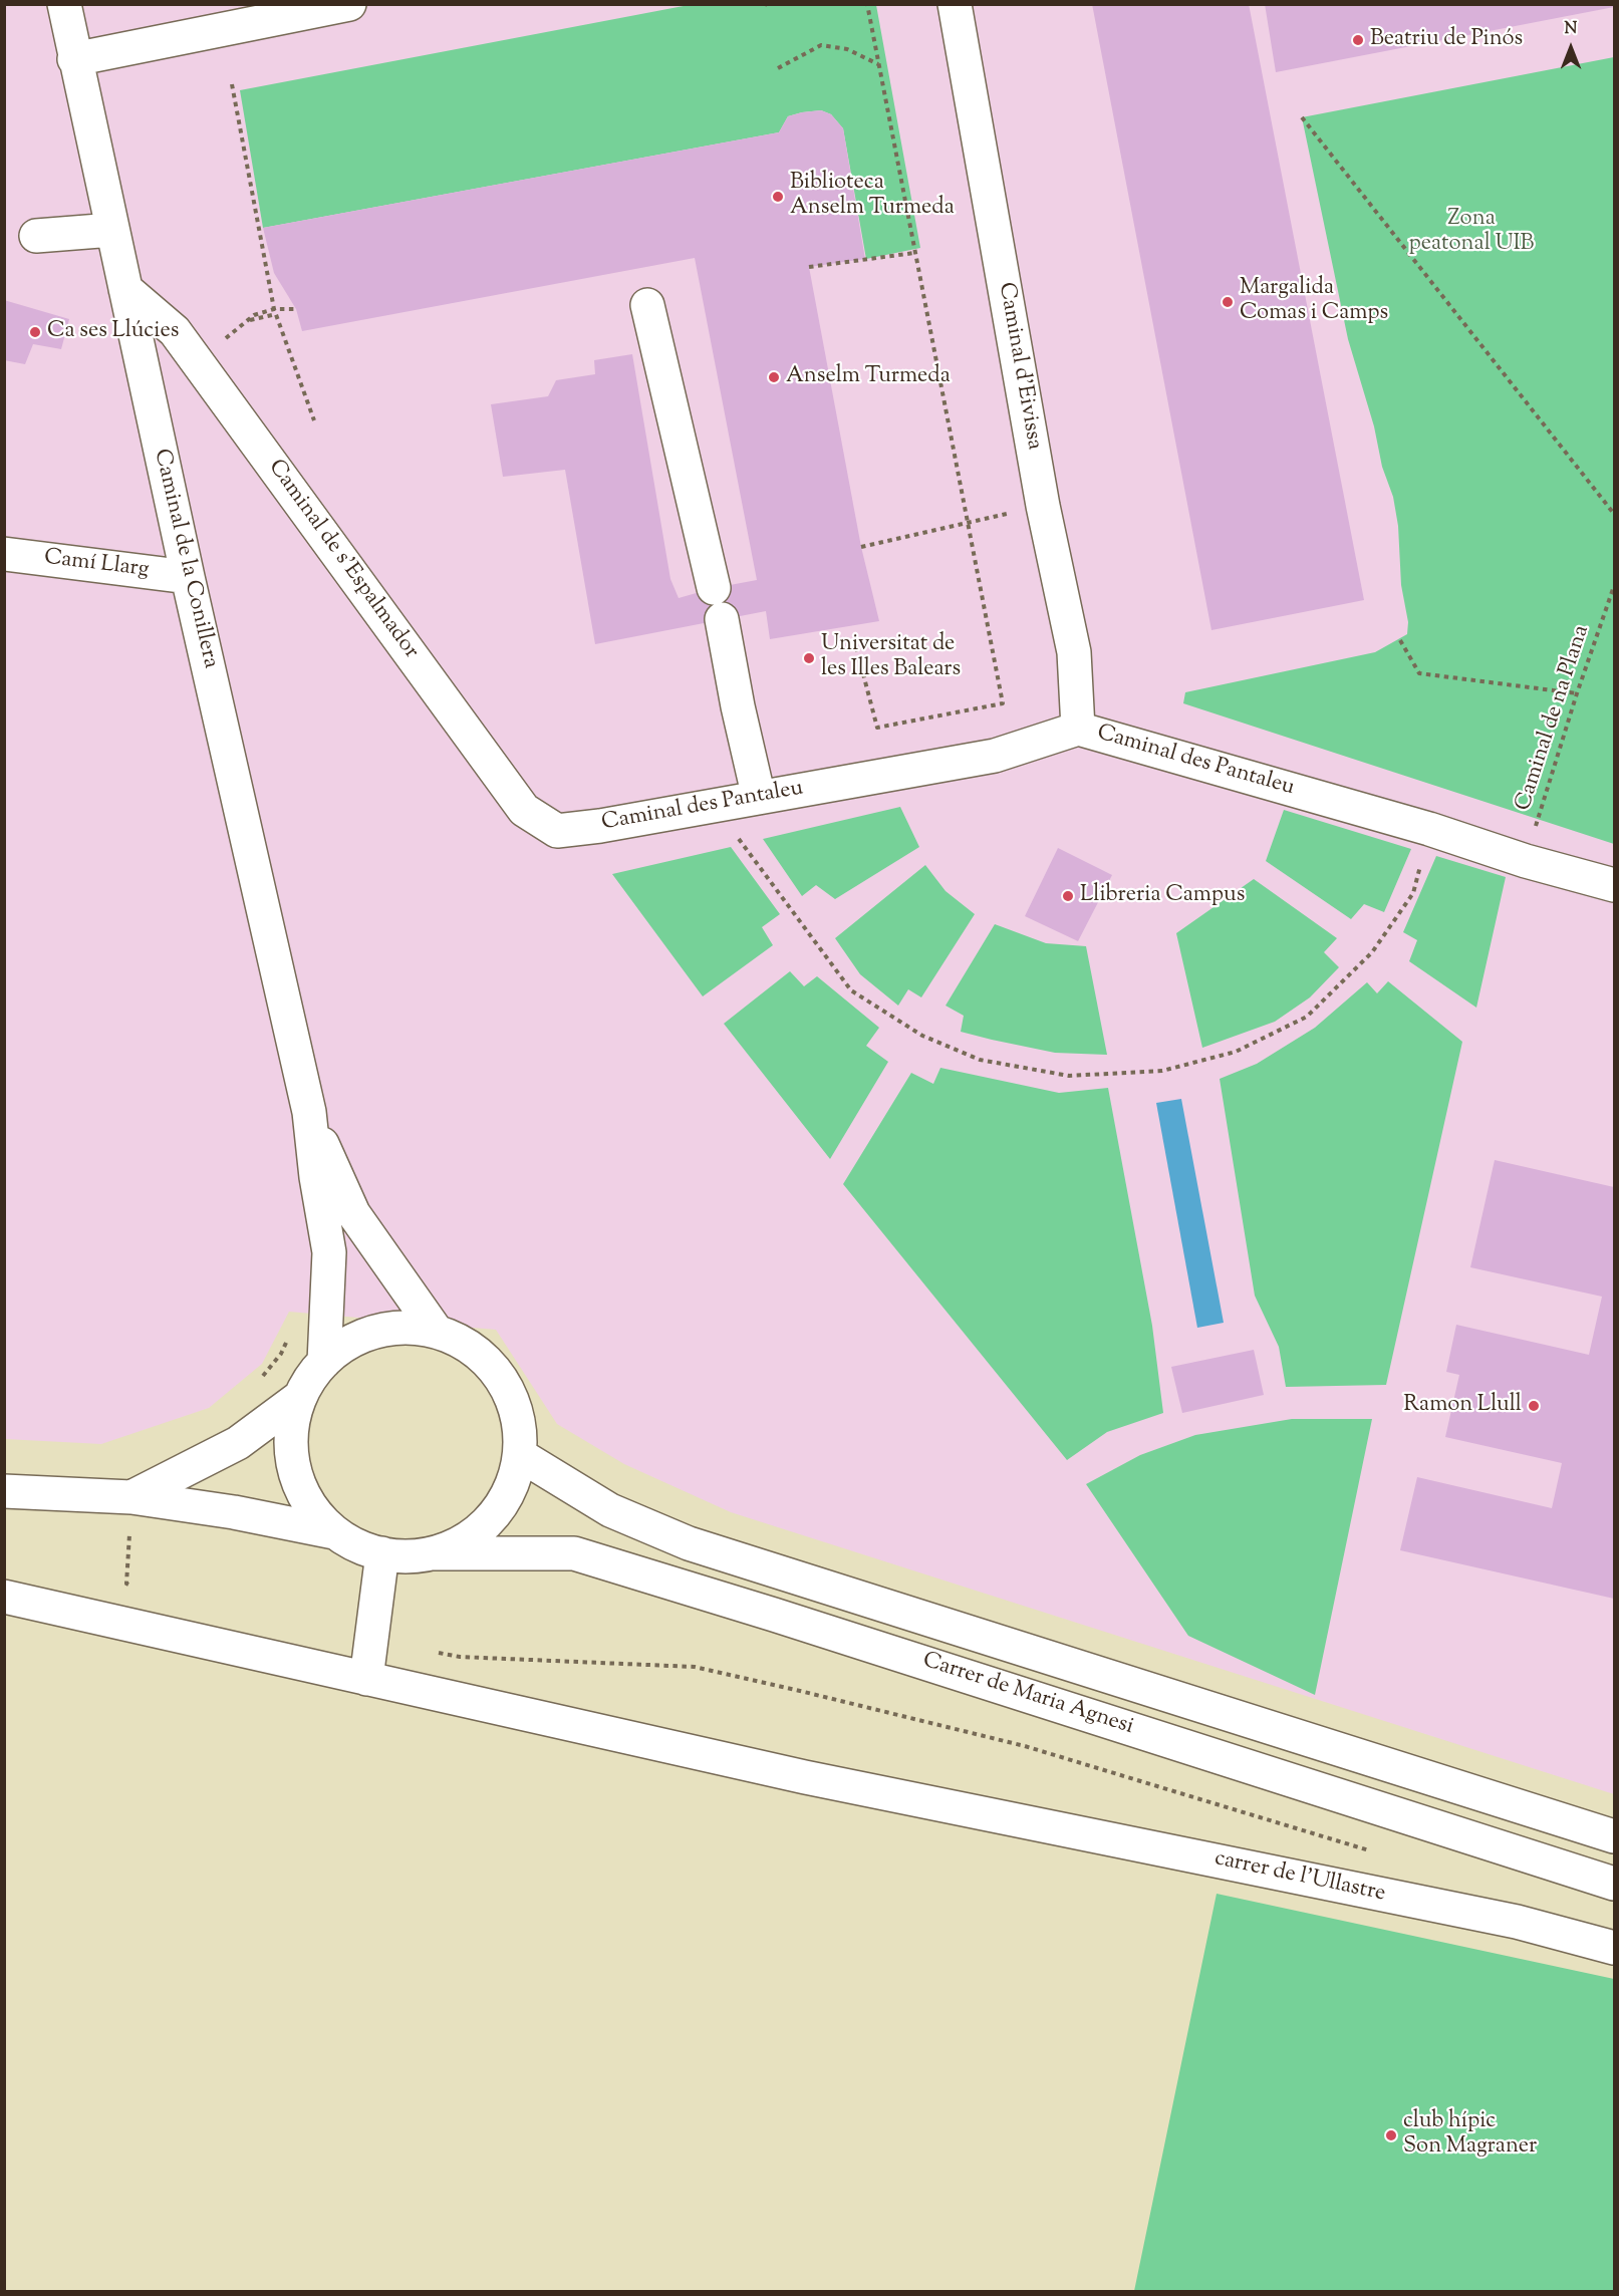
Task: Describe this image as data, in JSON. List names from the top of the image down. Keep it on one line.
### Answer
{"streets":{"street":["Caminal d'Eivissa","Caminal de la Conillera","Caminal de s'Espalmador","Camí Llarg","Caminal des Pantaleu","Carrer de Maria Agnesi","carrer de l'Ullastre"],"path":["Caminal de na Plana"]},"crossings":[["Caminal d'Eivissa","Caminal des Pantaleu"],["Caminal de la Conillera","Caminal de s'Espalmador"],["Caminal de la Conillera","Camí Llarg"],["Caminal de s'Espalmador","Caminal des Pantaleu"],["Caminal de na Plana","Caminal des Pantaleu"]],"parks":["Zona peatonal UIB"],"places":["Beatriu de Pinós","Biblioteca Anselm Turmeda","Margalida Comas i Camps","Ca ses Llúcies","Anselm Turmeda","Universitat de les Illes Balears","Llibreria Campus","Ramon Llull","club hípic Son Magraner"],"north":"top"}
